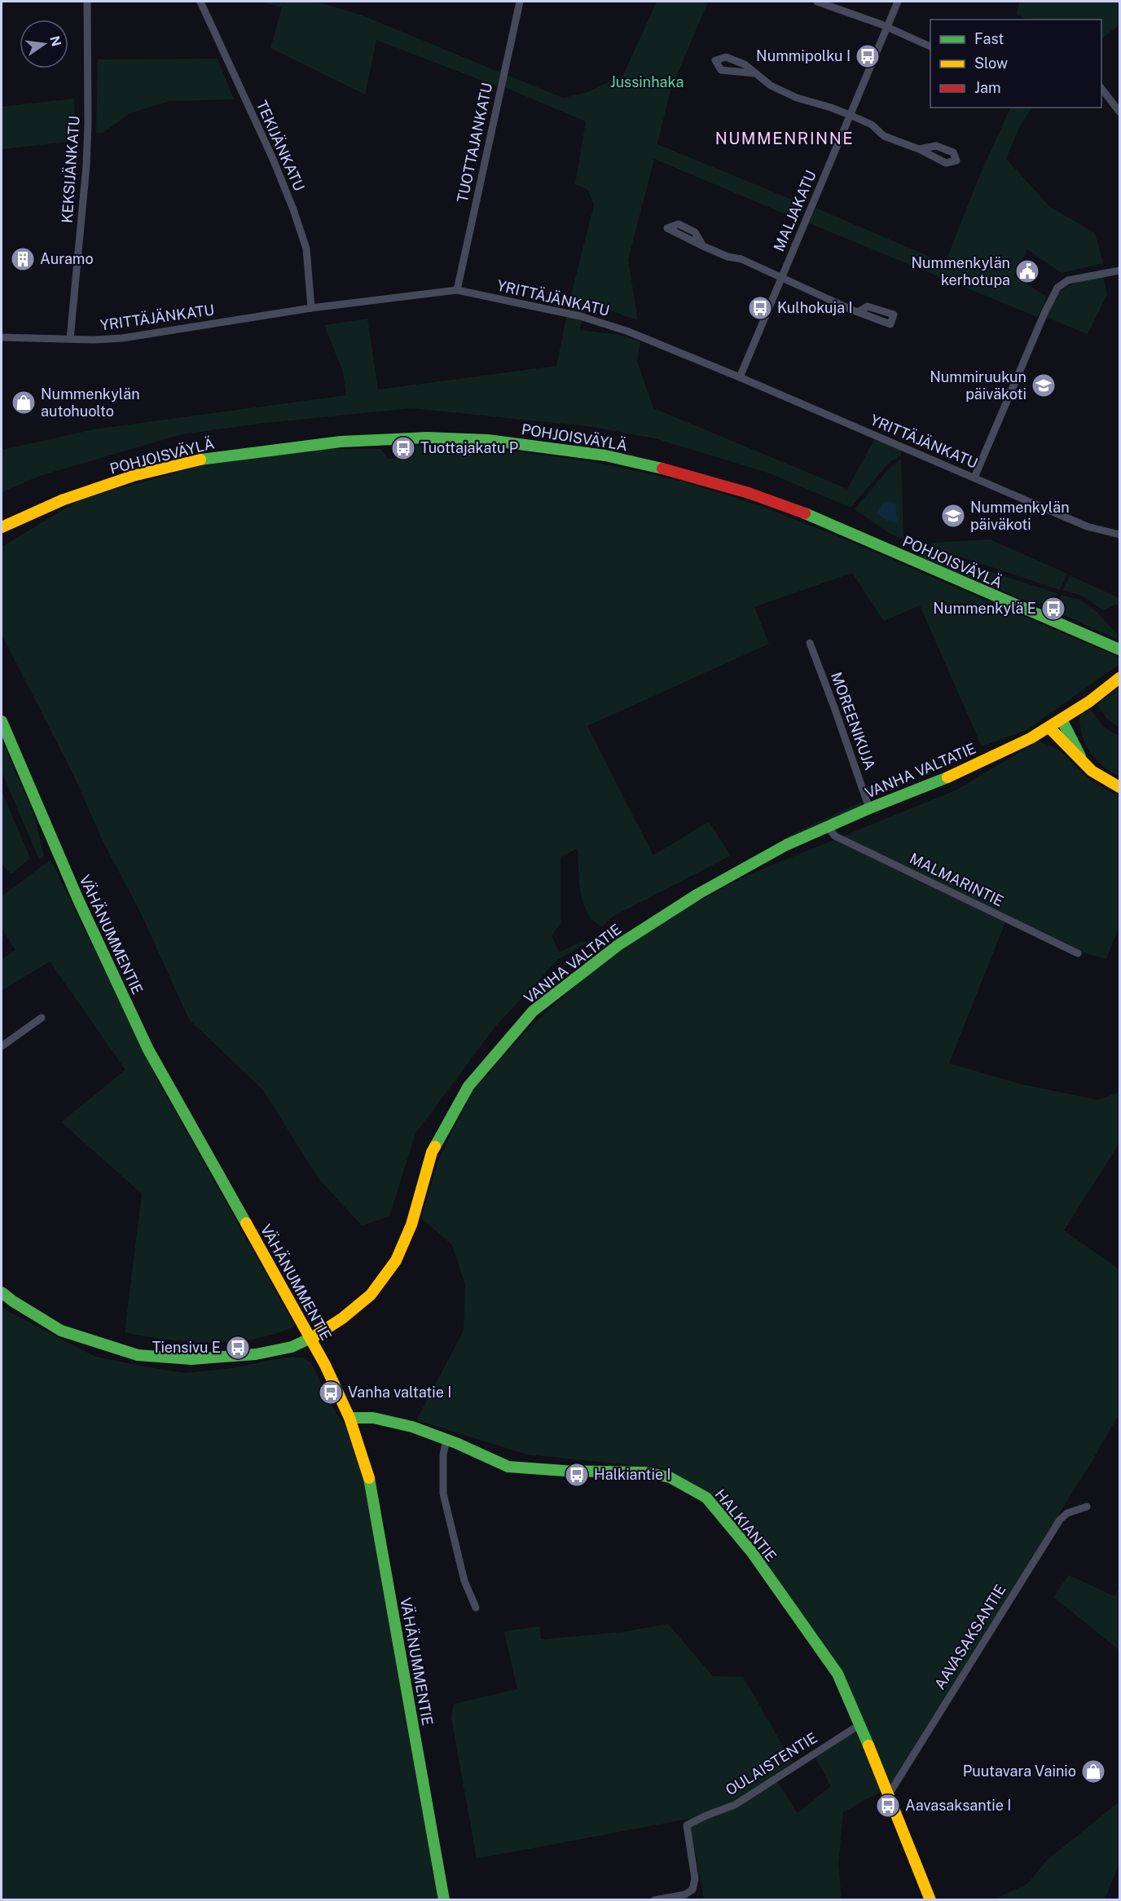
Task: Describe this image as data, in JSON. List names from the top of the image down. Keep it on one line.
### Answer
{"streets":{"street":["TUOTTAJANKATU","TEKIJÄNKATU","KEKSIJÄNKATU","MALJAKATU","YRITTÄJÄNKATU","POHJOISVÄYLÄ","MOREENIKUJA","VANHA VALTATIE","MALMARINTIE","VÄHÄNUMMENTIE","HALKIANTIE","AAVASAKSANTIE","OULAISTENTIE"]},"crossings":[["TUOTTAJANKATU","YRITTÄJÄNKATU"],["TEKIJÄNKATU","YRITTÄJÄNKATU"],["KEKSIJÄNKATU","YRITTÄJÄNKATU"],["MALJAKATU","YRITTÄJÄNKATU"],["MOREENIKUJA","VANHA VALTATIE"],["VANHA VALTATIE","MALMARINTIE"],["VANHA VALTATIE","VÄHÄNUMMENTIE"],["VÄHÄNUMMENTIE","HALKIANTIE"],["HALKIANTIE","AAVASAKSANTIE"],["HALKIANTIE","OULAISTENTIE"]],"districts":["NUMMENRINNE"],"parks":["Jussinhaka"],"places":{"bus stop":["Nummipolku I","Kulhokuja I","Tuottajakatu P","Nummenkylä E","Tiensivu E","Vanha valtatie I","Halkiantie I","Aavasaksantie I"],"building":["Auramo"],"public building":["Nummenkylän kerhotupa"],"school or university":["Nummiruukun päiväkoti","Nummenkylän päiväkoti"],"shop":["Nummenkylän autohuolto","Puutavara Vainio"]},"legend":["Fast","Slow","Jam"],"north":"right"}
